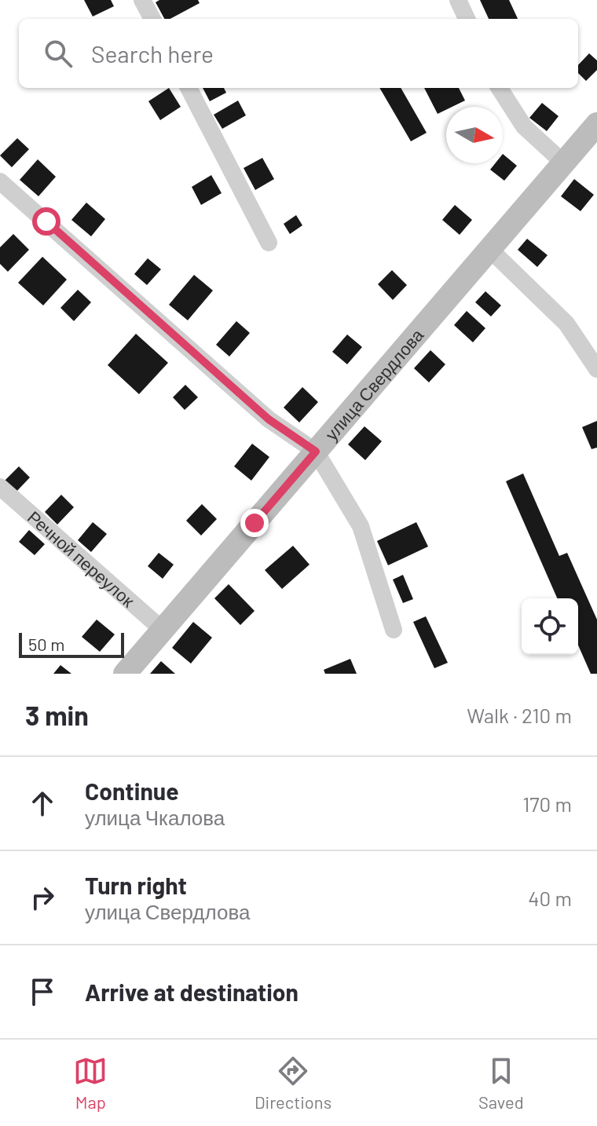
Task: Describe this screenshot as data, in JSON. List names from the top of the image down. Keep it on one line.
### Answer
{"streets":{"street":["улица Свердлова","Речной переулок"]},"crossings":[["улица Свердлова","Речной переулок"]],"scale_bar":"50 m","north":"right","page":{"search":"Search here","scale":"50 m","heading":["3 min","Walk · 210 m"],"list":[["Continue","улица Чкалова","170 m"],["Turn right","улица Свердлова","40 m"],"Arrive at destination"],"nav":["Map","Directions","Saved"]}}
